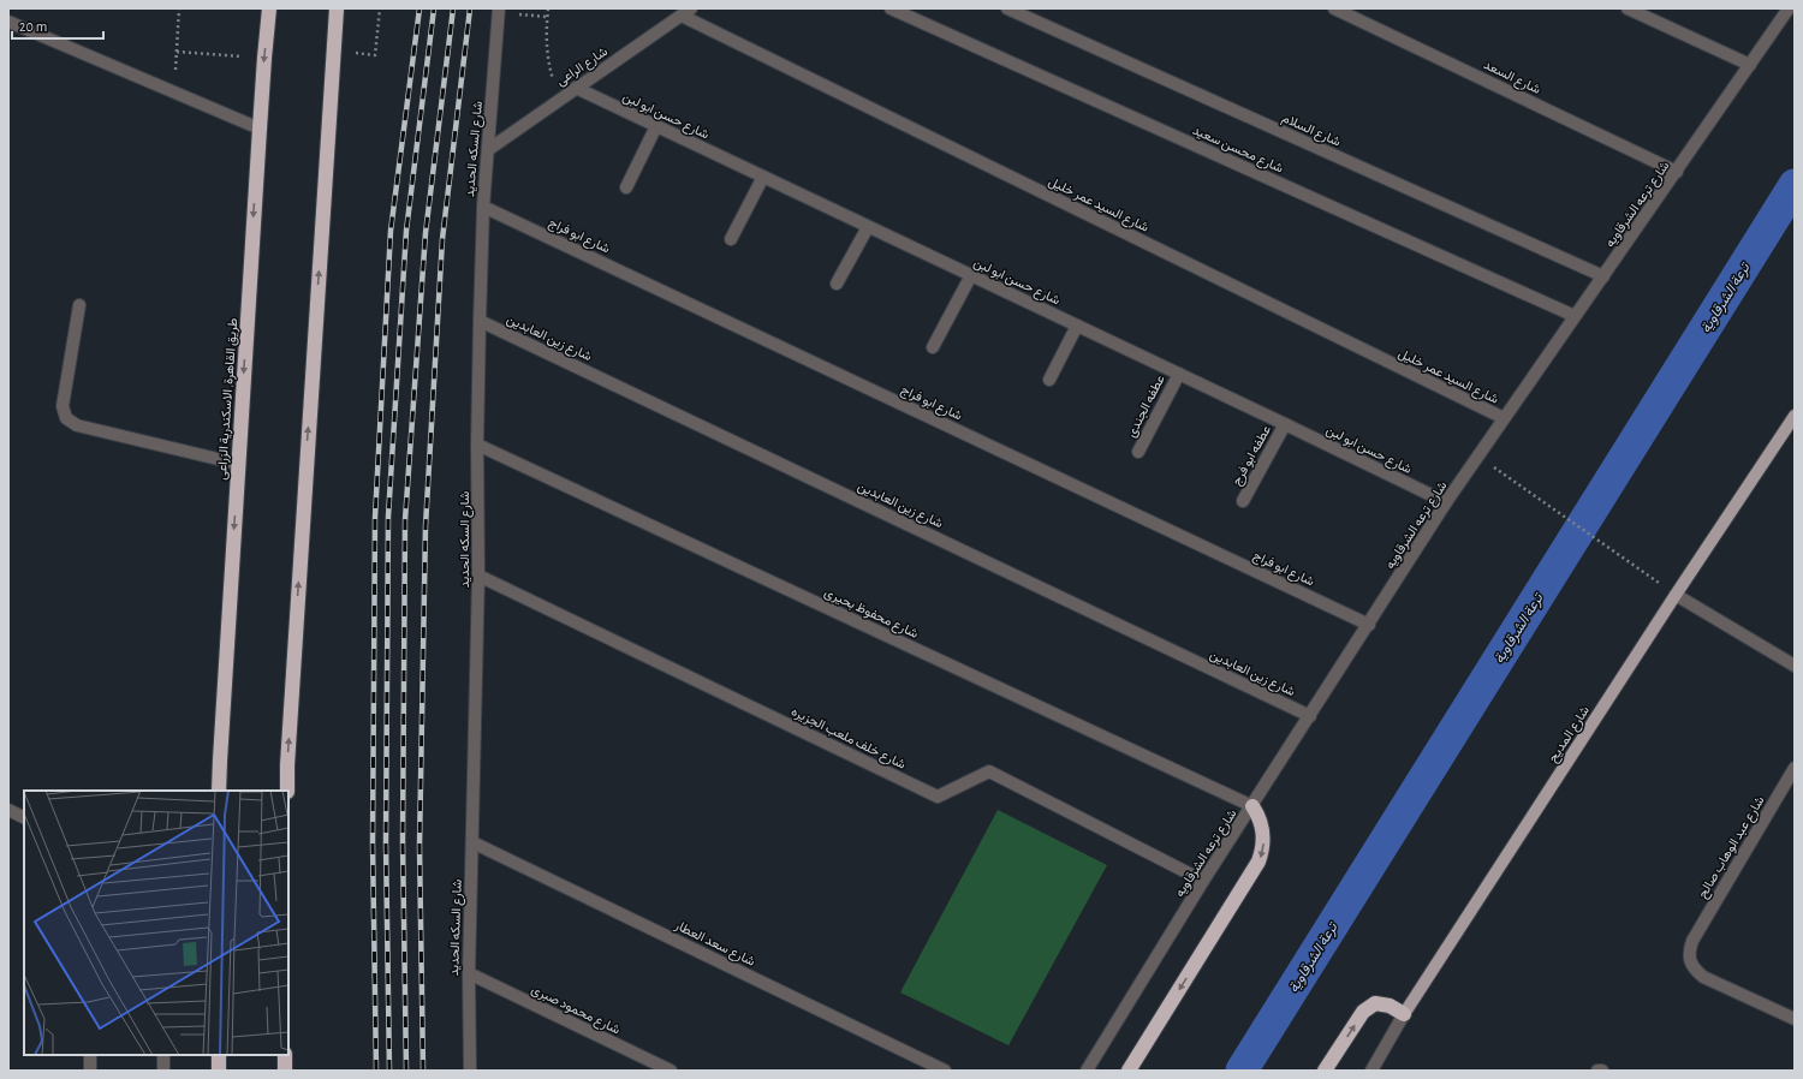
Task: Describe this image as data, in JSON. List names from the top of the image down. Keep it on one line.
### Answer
{"streets":{"highway":["طريق القاهرة, الاسكندرية الزراعى"],"main road":["شارع المديح"],"street":["شارع الراعى","شارع السعد","شارع حسن ابو لبن","شارع السلام","شارع السكه الحديد","شارع محسن سعيد","شارع السيد عمر خليل","شارع ترعه الشرقاويه","شارع ابو فراج","شارع زين العابدين","عطفه الجندى","عطفه ابو فرج","شارع محفوظ بحيرى","شارع خلف ملعب الجزيره","شارع عبد الوهاب صالح","شارع سعد العطار","شارع محمود صبرى"]},"crossings":[["شارع الراعى","شارع حسن ابو لبن"],["شارع الراعى","شارع السكه الحديد"],["شارع الراعى","شارع السيد عمر خليل"],["شارع السعد","شارع ترعه الشرقاويه"],["شارع حسن ابو لبن","شارع ترعه الشرقاويه"],["شارع حسن ابو لبن","عطفه الجندى"],["شارع حسن ابو لبن","عطفه ابو فرج"],["شارع السلام","شارع ترعه الشرقاويه"],["شارع السكه الحديد","شارع ابو فراج"],["شارع السكه الحديد","شارع زين العابدين"],["شارع السكه الحديد","شارع محفوظ بحيرى"],["شارع السكه الحديد","شارع خلف ملعب الجزيره"],["شارع السكه الحديد","شارع سعد العطار"],["شارع السكه الحديد","شارع محمود صبرى"],["شارع محسن سعيد","شارع ترعه الشرقاويه"],["شارع السيد عمر خليل","شارع ترعه الشرقاويه"],["شارع ترعه الشرقاويه","شارع ابو فراج"],["شارع ترعه الشرقاويه","شارع زين العابدين"],["شارع ترعه الشرقاويه","شارع محفوظ بحيرى"],["شارع ترعه الشرقاويه","شارع خلف ملعب الجزيره"]],"water":["ترعة الشرقاوية"],"scale_bar":"20 m"}
